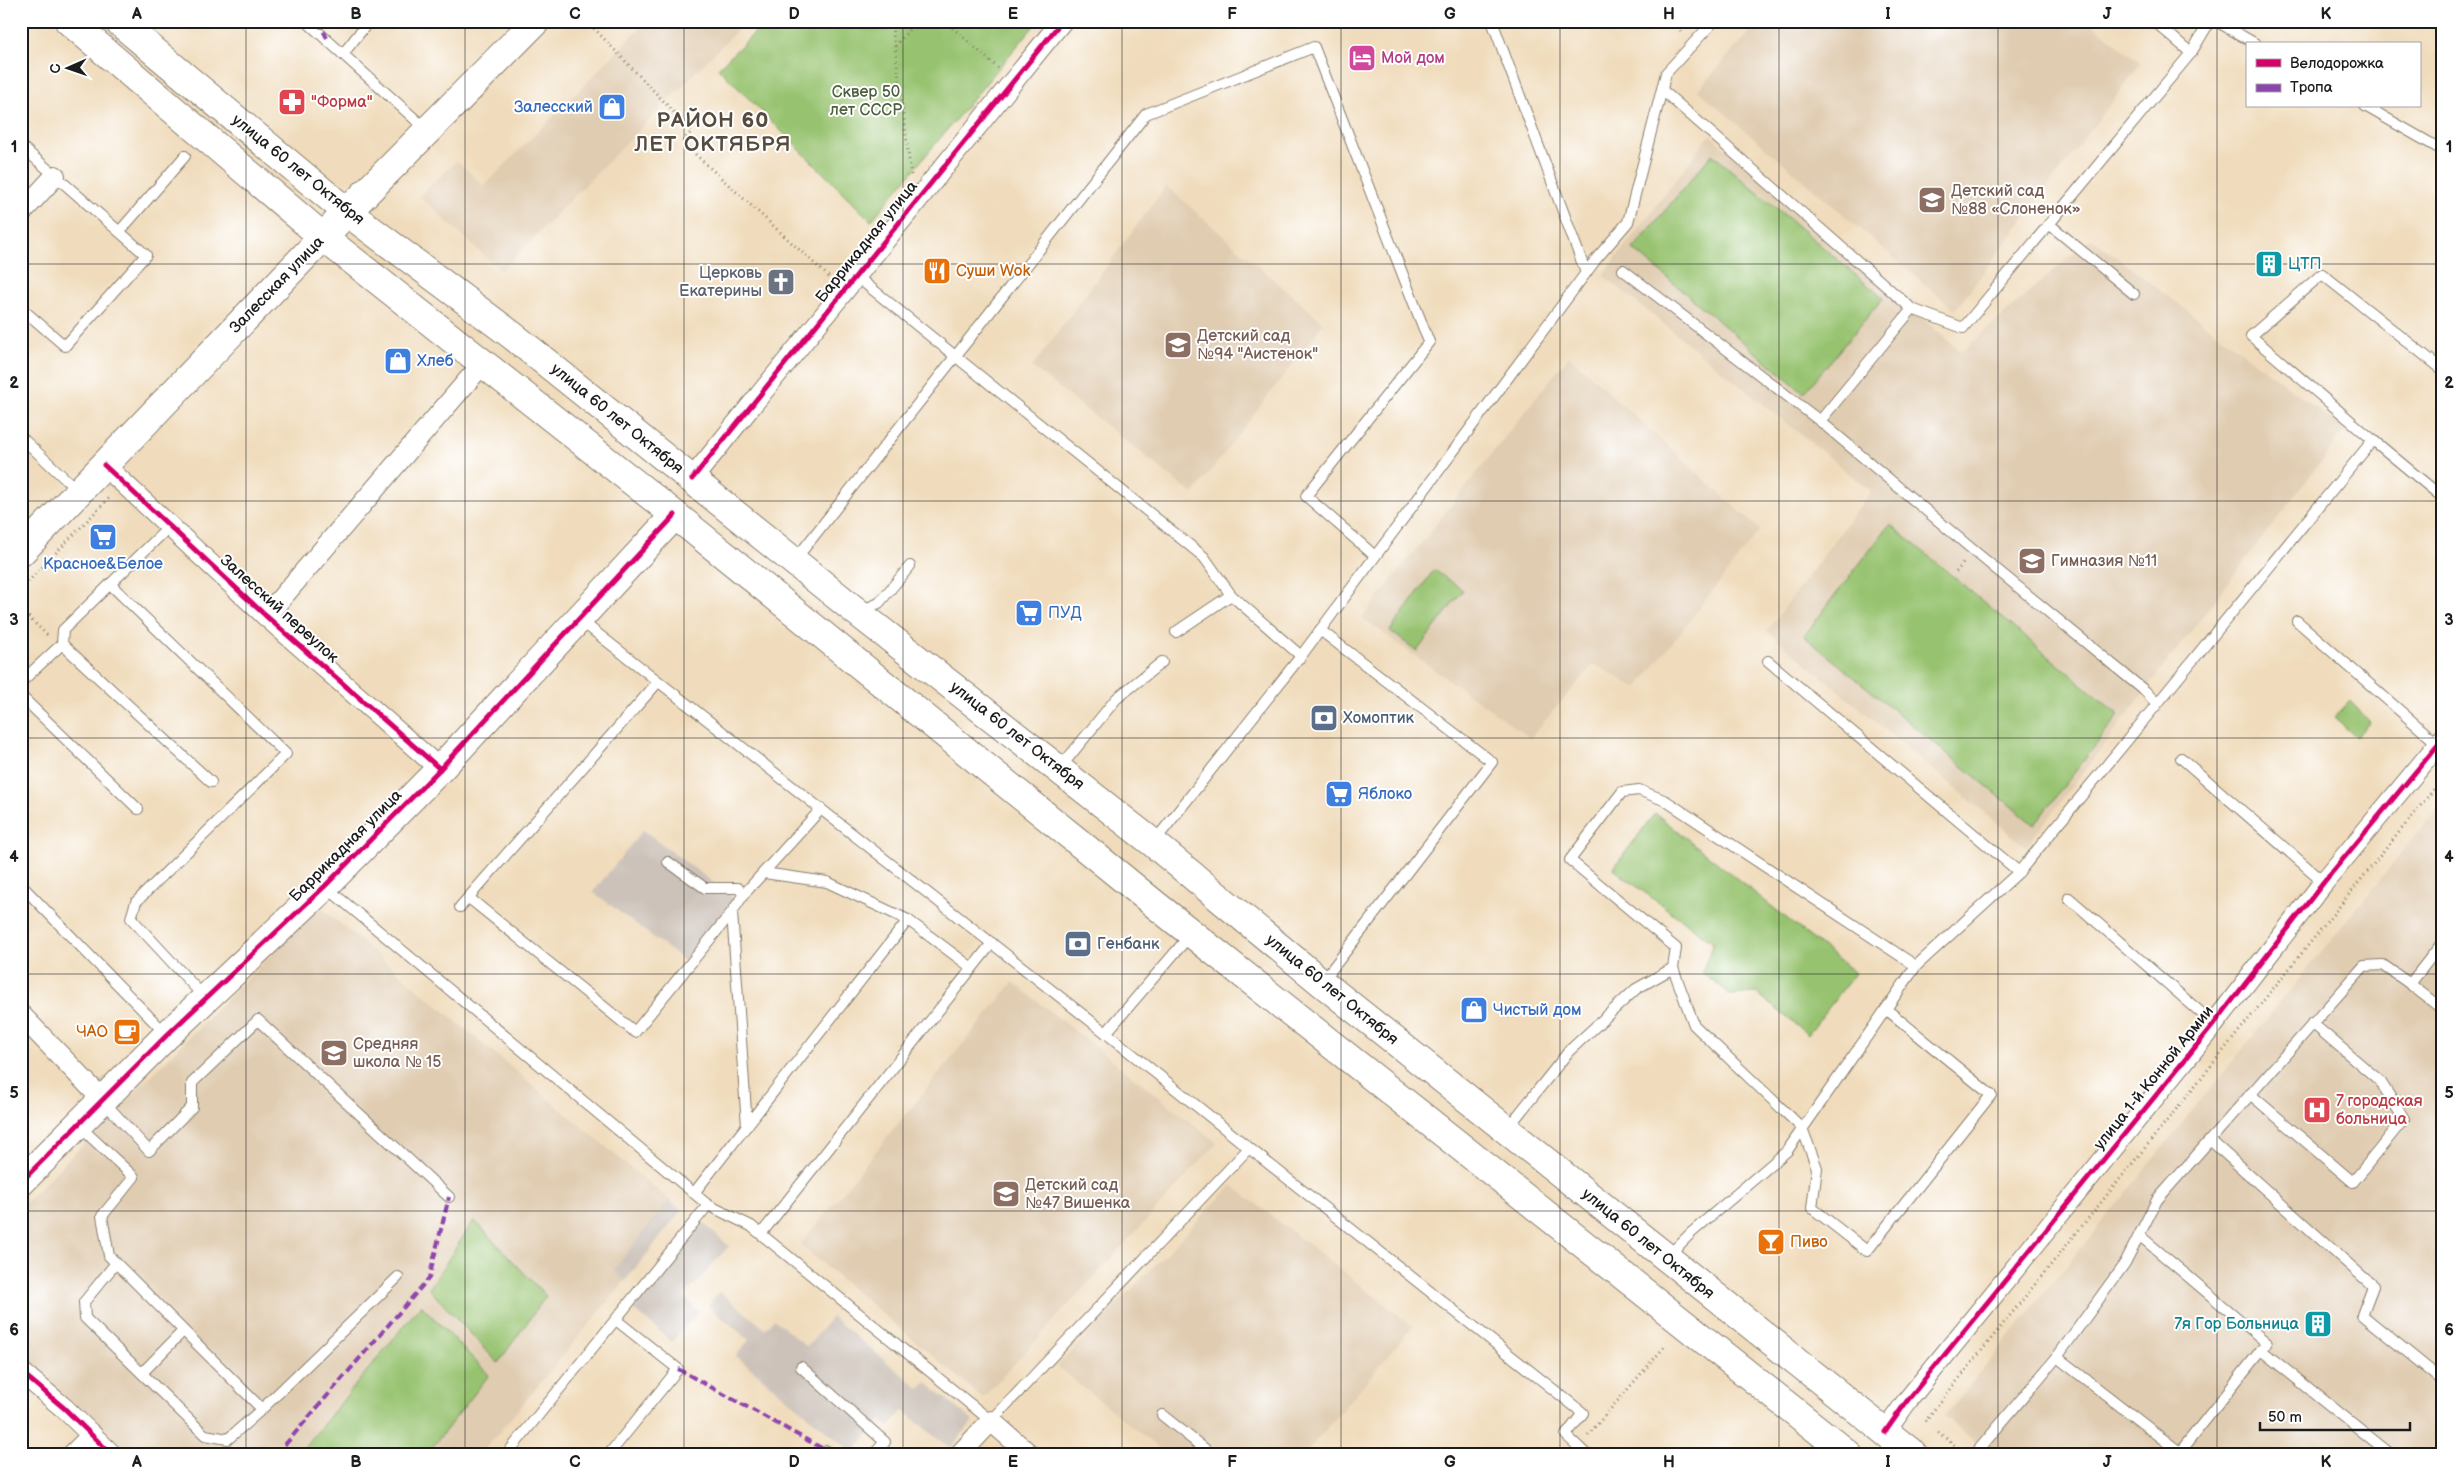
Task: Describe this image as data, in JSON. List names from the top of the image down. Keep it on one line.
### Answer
{"streets":{"main road":["улица 60 лет Октября","Баррикадная улица","Залесская улица"],"street":["Залесский переулок","улица 1-й Конной Армии"]},"crossings":[["улица 60 лет Октября","Баррикадная улица"],["улица 60 лет Октября","Залесская улица"],["улица 60 лет Октября","Залесский переулок"],["улица 60 лет Октября","улица 1-й Конной Армии"],["Баррикадная улица","Залесский переулок"],["Залесская улица","Залесский переулок"]],"districts":["РАЙОН 60 ЛЕТ ОКТЯБРЯ"],"parks":["Сквер 50 лет СССР"],"places":{"hotel":["Мой дом"],"pharmacy":["\"Форма\""],"shop":["Залесский","Хлеб","Чистый дом"],"school or university":["Детский сад №88 «Слоненок»","Детский сад №94 \"Аистенок\"","Гимназия №11","Средняя школа № 15","Детский сад №47 Вишенка"],"building":["ЦТП","7я Гор Больница"],"restaurant":["Суши Wok"],"church":["Церковь Екатерины"],"supermarket":["Красное&Белое","ПУД","Яблоко"],"bank":["Хомоптик","Генбанк"],"cafe":["ЧАО"],"hospital":["7 городская больница"],"bar":["Пиво"]},"legend":["Велодорожка","Тропа"],"scale_bar":"50 m","north":"left","grid":{"columns":["A","B","C","D","E","F","G","H","I","J","K"],"rows":["1","2","3","4","5","6"]}}
